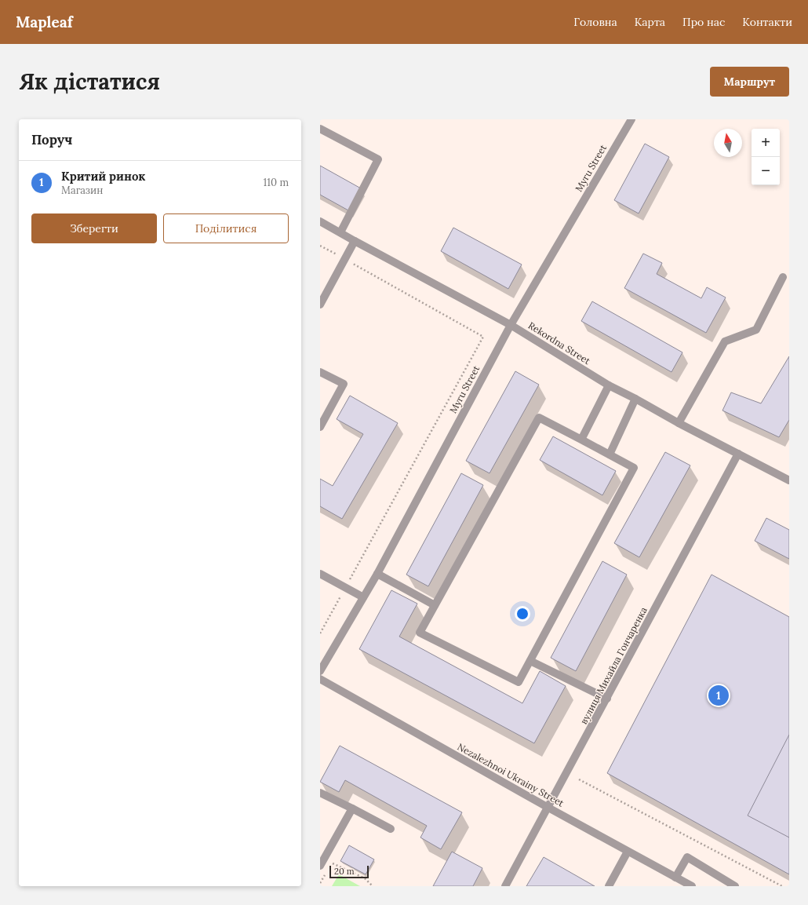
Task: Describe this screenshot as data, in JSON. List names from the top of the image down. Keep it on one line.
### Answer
{"streets":{"street":["Myru Street","Rekordna Street","вулиця Михайла Гончаренка","Nezalezhnoi Ukrainy Street"]},"crossings":[["Myru Street","Rekordna Street"],["Rekordna Street","вулиця Михайла Гончаренка"],["вулиця Михайла Гончаренка","Nezalezhnoi Ukrainy Street"]],"scale_bar":"20 m","north":"top","page":{"header":"Mapleaf","nav":["Головна","Карта","Про нас","Контакти"],"buttons":["Маршрут",["Зберегти","Поділитися"]],"title":"Як дістатися","heading":"Поруч","map_buttons":["+","−"],"list":[{"mark":"1","name":"Критий ринок","note":"Магазин","value":"110 m"}],"pins":"1","scale":"20 m"}}
